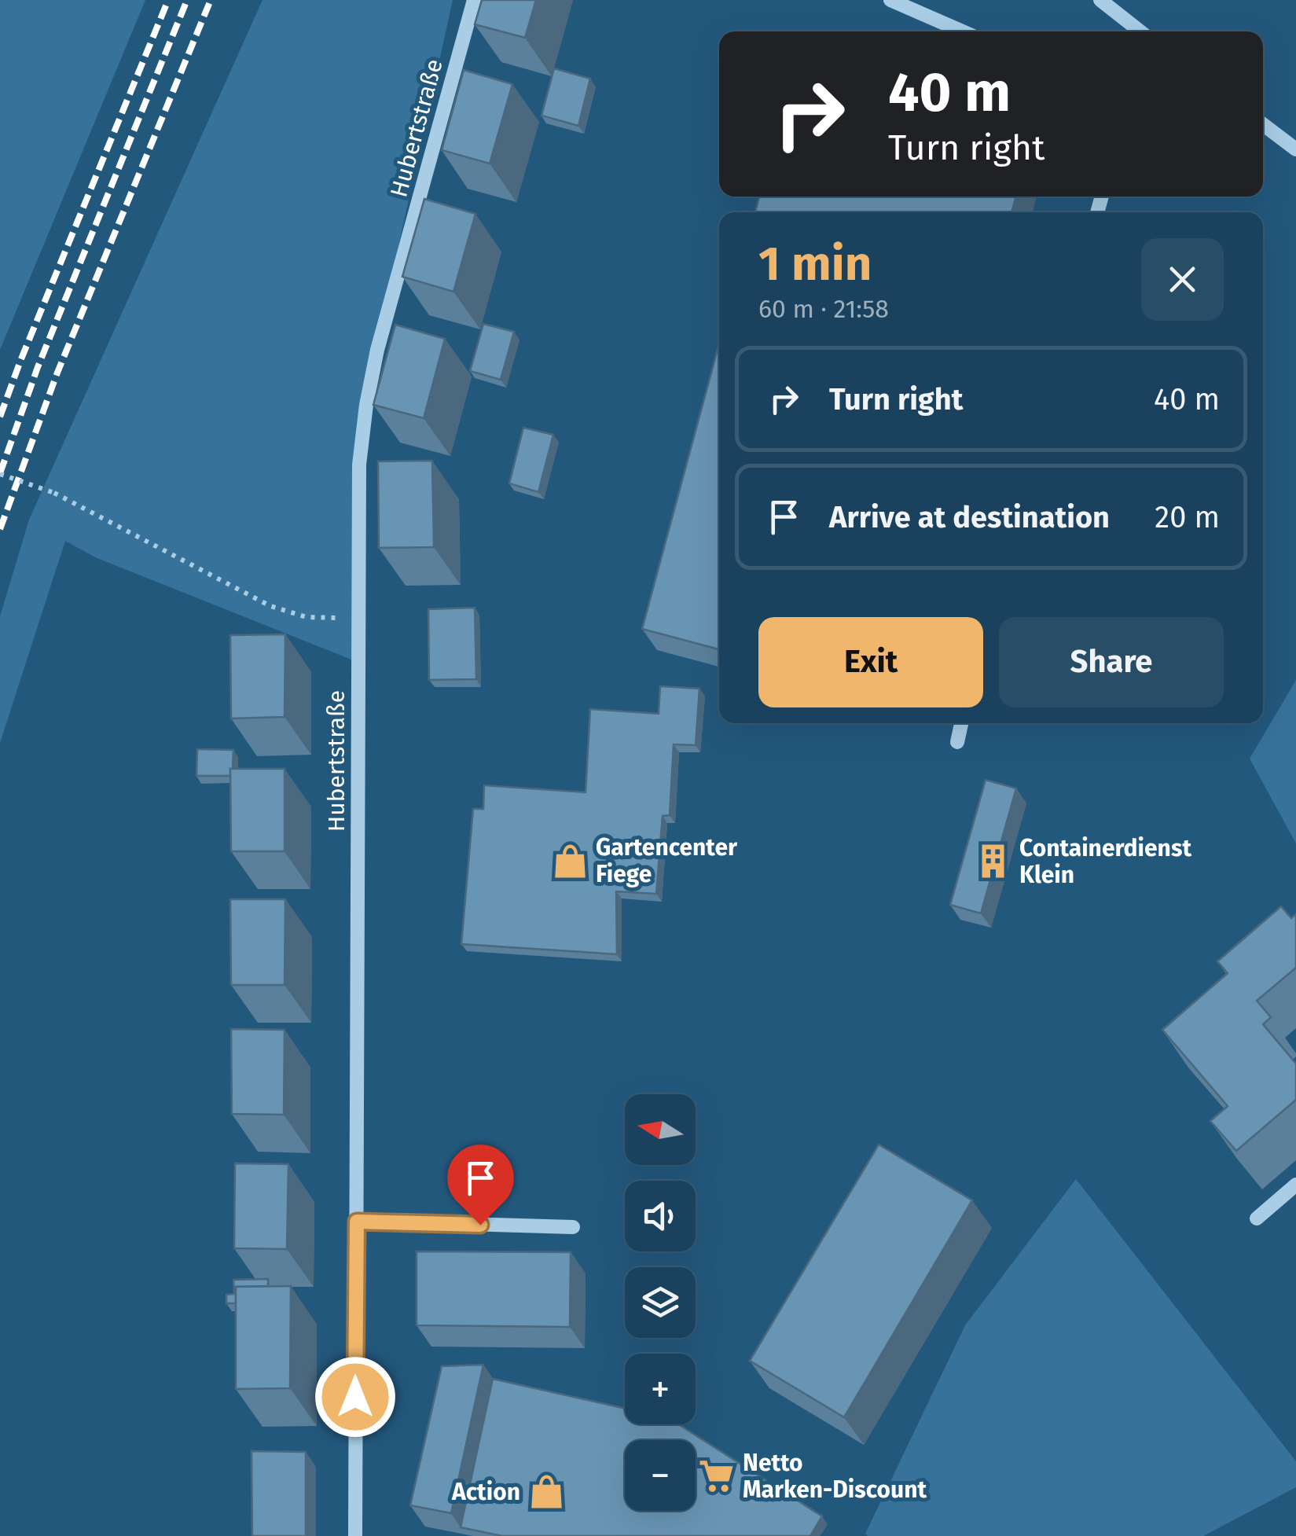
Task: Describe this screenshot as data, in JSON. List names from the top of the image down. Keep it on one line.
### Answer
{"streets":{"street":["Hubertstraße"]},"places":{"shop":["Gartencenter Fiege","Action"],"building":["Containerdienst Klein"],"supermarket":["Netto Marken-Discount"]},"north":"left","page":{"turn":["40 m","Turn right"],"heading":["1 min","60 m · 21:58"],"list":[{"name":"Turn right","value":"40 m"},{"name":"Arrive at destination","value":"20 m"}],"buttons":["Exit","Share"],"map_buttons":["+","−"]}}
